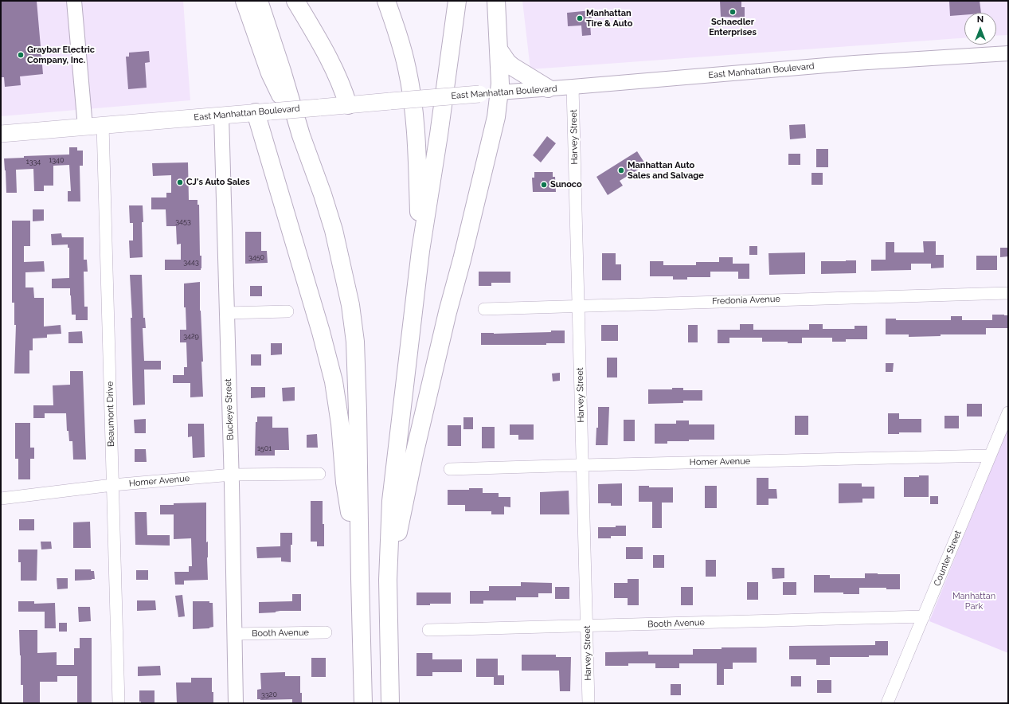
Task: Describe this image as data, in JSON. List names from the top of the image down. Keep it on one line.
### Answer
{"streets":{"main road":["East Manhattan Boulevard"],"street":["Harvey Street","Fredonia Avenue","Buckeye Street","Beaumont Drive","Homer Avenue","Counter Street","Booth Avenue"]},"crossings":[["East Manhattan Boulevard","Harvey Street"],["East Manhattan Boulevard","Buckeye Street"],["East Manhattan Boulevard","Beaumont Drive"],["Harvey Street","Fredonia Avenue"],["Harvey Street","Homer Avenue"],["Harvey Street","Booth Avenue"],["Buckeye Street","Homer Avenue"],["Buckeye Street","Booth Avenue"],["Beaumont Drive","Homer Avenue"],["Homer Avenue","Counter Street"],["Counter Street","Booth Avenue"]],"parks":["Manhattan Park"],"places":["Schaedler Enterprises","Manhattan Tire & Auto","Graybar Electric Company, Inc.","Manhattan Auto Sales and Salvage","CJ's Auto Sales","Sunoco"],"house_numbers":["1340","1334","3453","3450","3443","3429","1501","3320"],"north":"top"}
